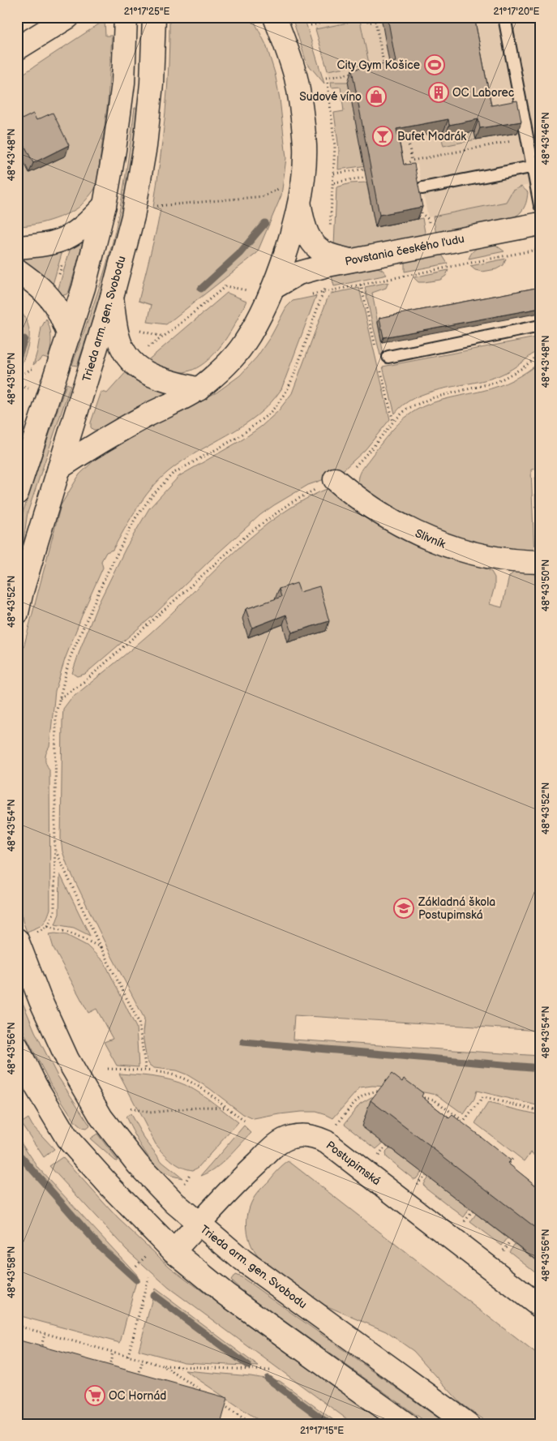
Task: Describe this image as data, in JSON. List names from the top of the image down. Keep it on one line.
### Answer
{"streets":{"street":["Povstania českého ľudu","Trieda arm. gen. Svobodu","Slivník","Postupimská"]},"crossings":[["Trieda arm. gen. Svobodu","Postupimská"]],"places":{"sports":["City Gym Košice"],"building":["OC Laborec"],"shop":["Sudové víno"],"bar":["Bufet Modrák"],"school or university":["Základná škola Postupimská"],"supermarket":["OC Hornád"]},"coordinates":["21°17'25\"E","21°17'20\"E","48°43'46\"N","48°43'48\"N","48°43'50\"N","48°43'52\"N","48°43'54\"N","48°43'56\"N","48°43'58\"N","21°17'15\"E"]}
